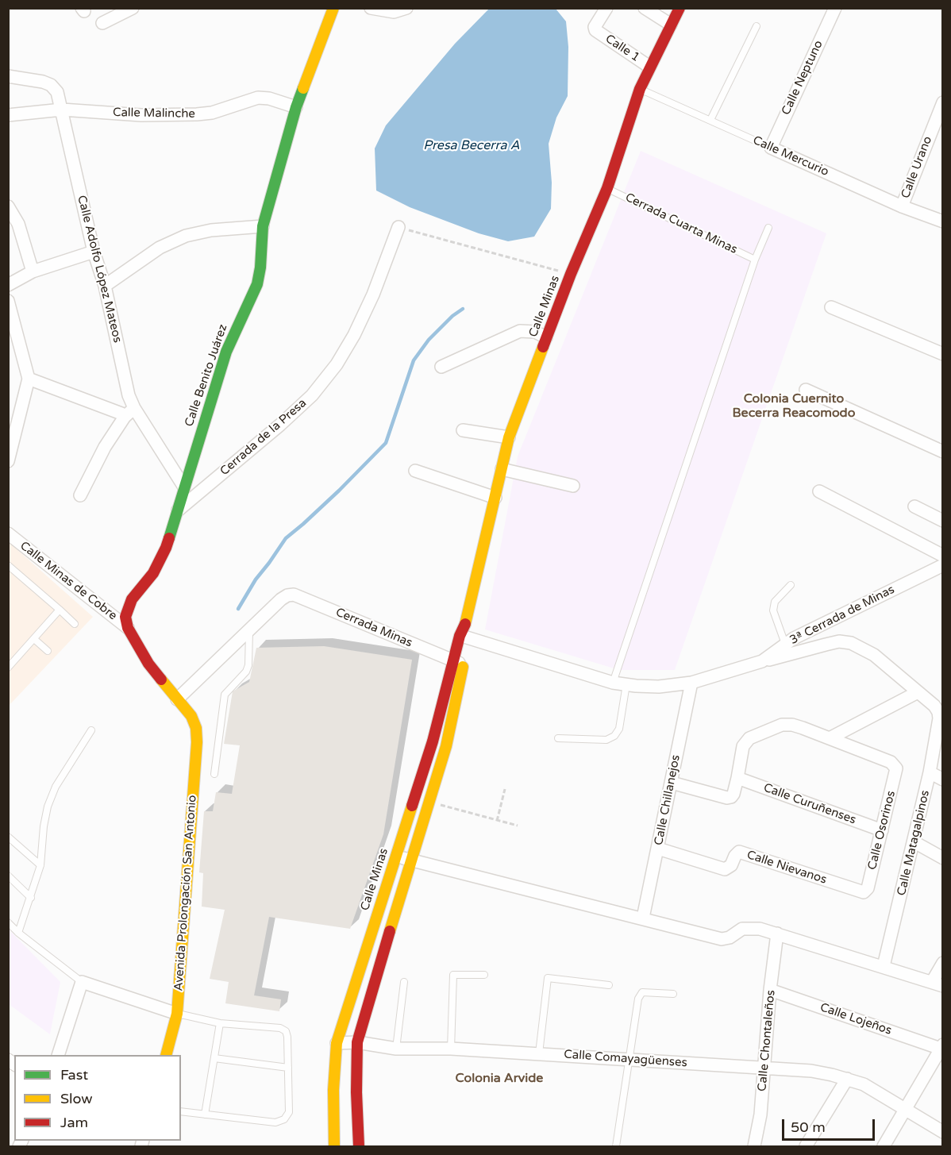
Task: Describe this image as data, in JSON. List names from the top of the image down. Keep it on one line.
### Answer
{"streets":{"street":["Calle 1","Calle Neptuno","Calle Malinche","Calle Mercurio","Calle Urano","Calle Adolfo López Mateos","Calle Minas","Calle Benito Juárez","Cerrada de la Presa","Calle Minas de Cobre","3ª Cerrada de Minas","Cerrada Minas","Calle Chillanejos","Calle Curuñenses","Calle Osorinos","Calle Matagalpinos","Calle Nievanos","Avenida Prolongación San Antonio","Calle Lojeños","Calle Chontaleños","Calle Comayagüenses"],"lane":["Cerrada Cuarta Minas"]},"crossings":[["Calle 1","Calle Minas"],["Calle Neptuno","Calle Mercurio"],["Calle Malinche","Calle Adolfo López Mateos"],["Calle Malinche","Calle Benito Juárez"],["Calle Mercurio","Calle Urano"],["Calle Mercurio","Calle Minas"],["Cerrada Cuarta Minas","Calle Minas"],["Calle Adolfo López Mateos","Calle Benito Juárez"],["Calle Minas","3ª Cerrada de Minas"],["Calle Minas","Cerrada Minas"],["Calle Minas","Calle Comayagüenses"],["Calle Benito Juárez","Cerrada de la Presa"],["Calle Benito Juárez","Calle Minas de Cobre"],["3ª Cerrada de Minas","Calle Chillanejos"],["Calle Chillanejos","Calle Nievanos"],["Calle Curuñenses","Calle Osorinos"],["Calle Osorinos","Calle Nievanos"],["Calle Lojeños","Calle Chontaleños"],["Calle Chontaleños","Calle Comayagüenses"]],"districts":["Colonia Cuernito Becerra Reacomodo","Colonia Arvide"],"water":["Presa Becerra A"],"legend":["Fast","Slow","Jam"],"scale_bar":"50 m"}
